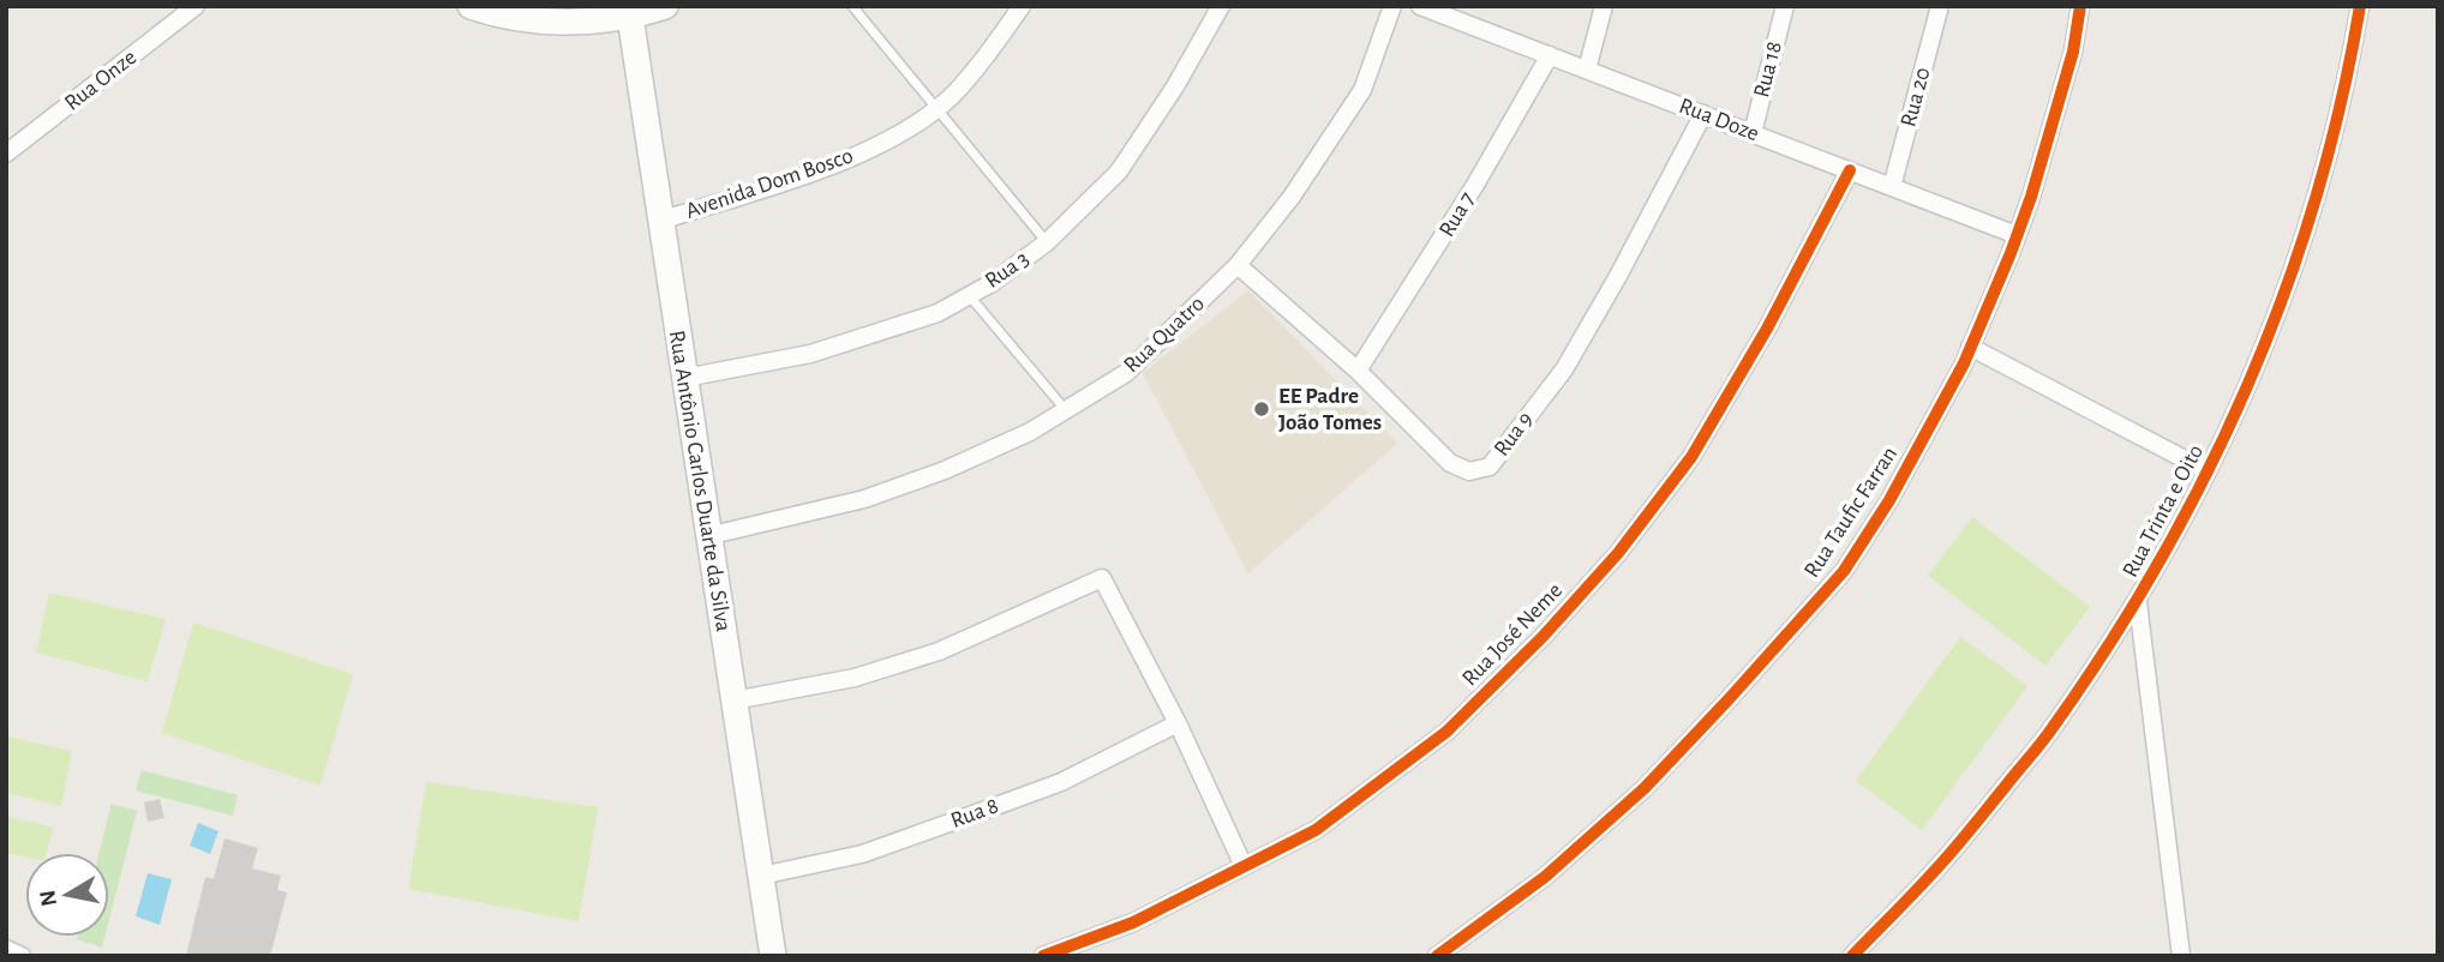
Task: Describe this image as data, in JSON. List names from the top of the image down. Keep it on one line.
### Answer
{"streets":{"street":["Rua 18","Rua Onze","Rua 20","Rua Doze","Avenida Dom Bosco","Rua 7","Rua 3","Rua Quatro","Rua 9","Rua Antônio Carlos Duarte da Silva","Rua Trinta e Oito","Rua Taufic Farran","Rua José Neme","Rua 8"]},"crossings":[["Rua 18","Rua Doze"],["Rua 20","Rua Doze"],["Rua Doze","Rua 7"],["Rua Doze","Rua 9"],["Rua Doze","Rua Taufic Farran"],["Rua Doze","Rua José Neme"],["Avenida Dom Bosco","Rua Antônio Carlos Duarte da Silva"],["Rua 7","Rua 9"],["Rua 3","Rua Antônio Carlos Duarte da Silva"],["Rua Quatro","Rua 9"],["Rua Quatro","Rua Antônio Carlos Duarte da Silva"],["Rua Antônio Carlos Duarte da Silva","Rua 8"]],"places":["EE Padre João Tomes"],"north":"left"}
